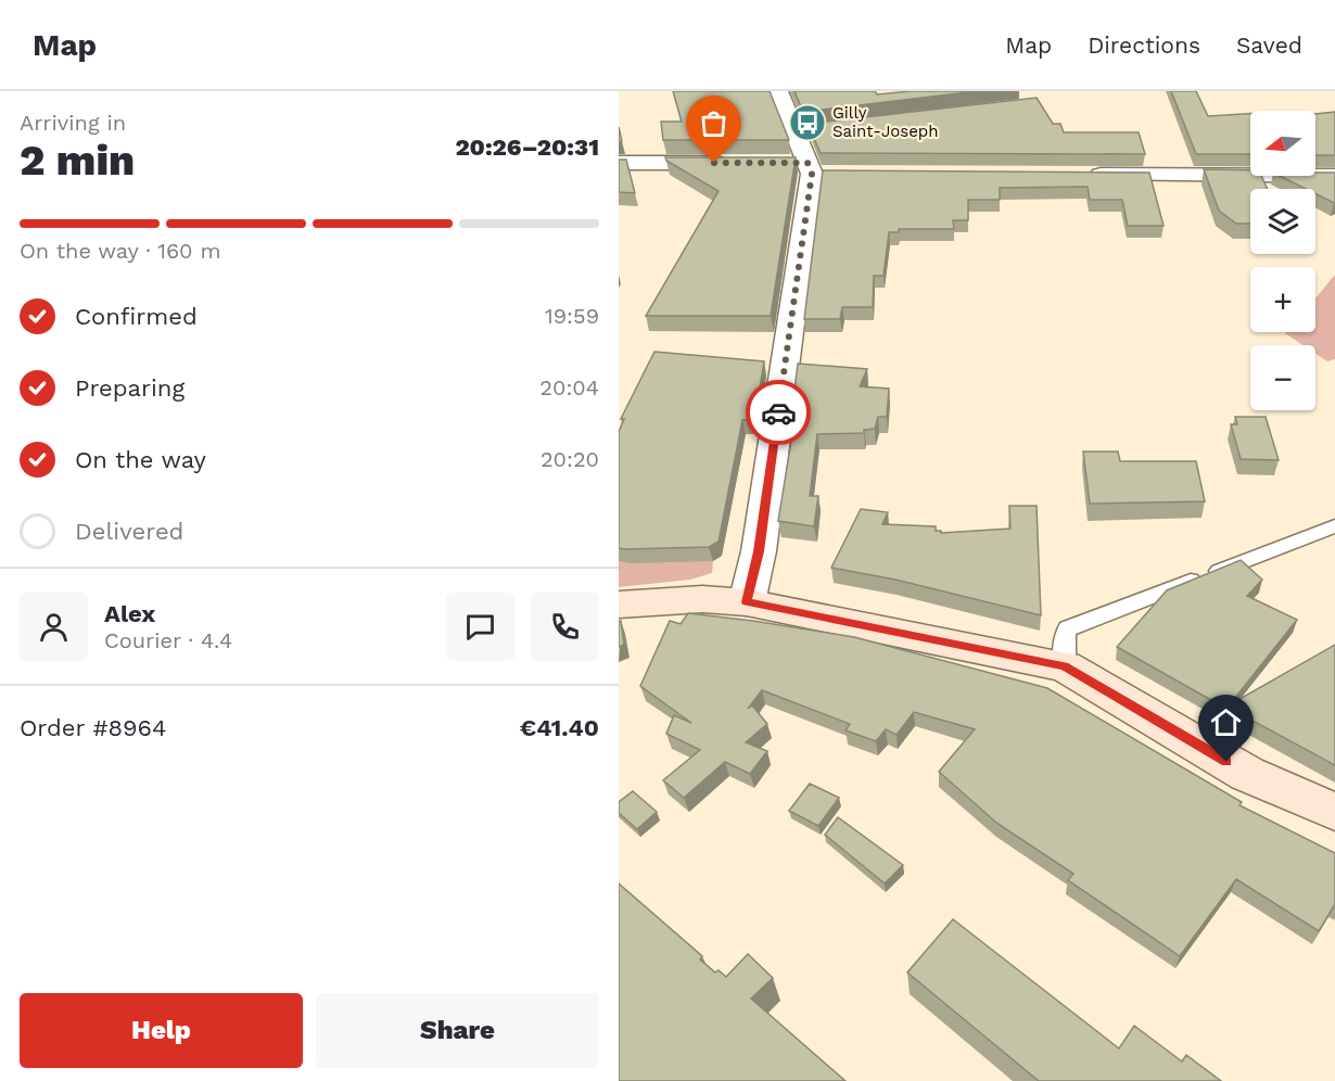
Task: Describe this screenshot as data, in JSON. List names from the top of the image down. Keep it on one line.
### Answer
{"places":{"bus stop":["Gilly Saint-Joseph"]},"north":"left","page":{"header":"Map","nav":["Map","Directions","Saved"],"heading":["2 min","Arriving in","20:26–20:31"],"panel":["Alex","Courier · 4.4","Order #8964","€41.40"],"map_buttons":["+","−"],"bar":"On the way · 160 m","list":[["Confirmed","19:59"],["Preparing","20:04"],["On the way","20:20"],"Delivered"],"buttons":["Help","Share"]}}
